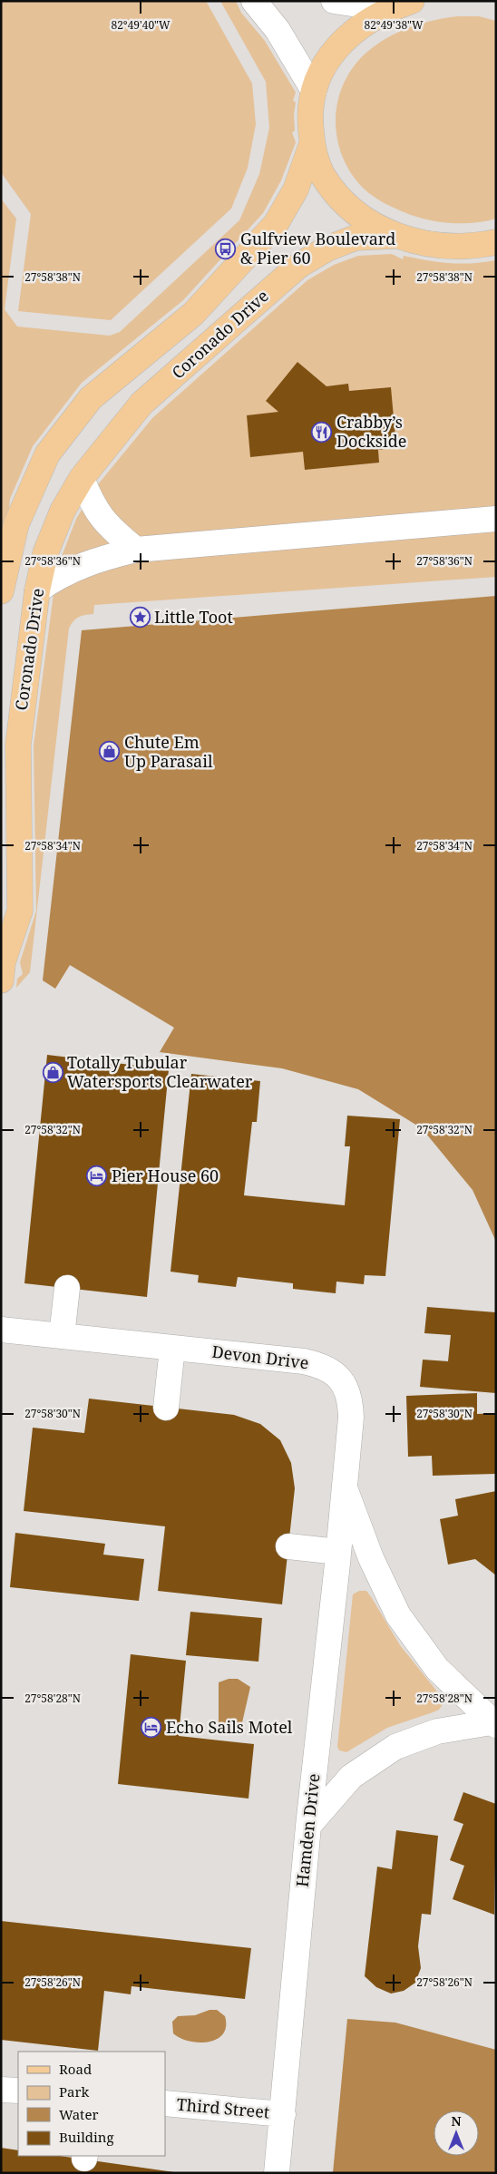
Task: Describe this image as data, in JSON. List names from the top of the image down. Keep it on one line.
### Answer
{"streets":{"main road":["Coronado Drive"],"street":["Devon Drive","Hamden Drive","Third Street"]},"crossings":[["Devon Drive","Hamden Drive"],["Hamden Drive","Third Street"]],"places":{"bus stop":["Gulfview Boulevard & Pier 60"],"restaurant":["Crabby’s Dockside"],"place":["Little Toot"],"shop":["Chute Em Up Parasail","Totally Tubular Watersports Clearwater"],"hotel":["Pier House 60","Echo Sails Motel"]},"legend":["Road","Park","Water","Building"],"north":"top","coordinates":["82°49'40\"W","82°49'38\"W","27°58'38\"N","27°58'36\"N","27°58'34\"N","27°58'32\"N","27°58'30\"N","27°58'28\"N","27°58'26\"N"]}
